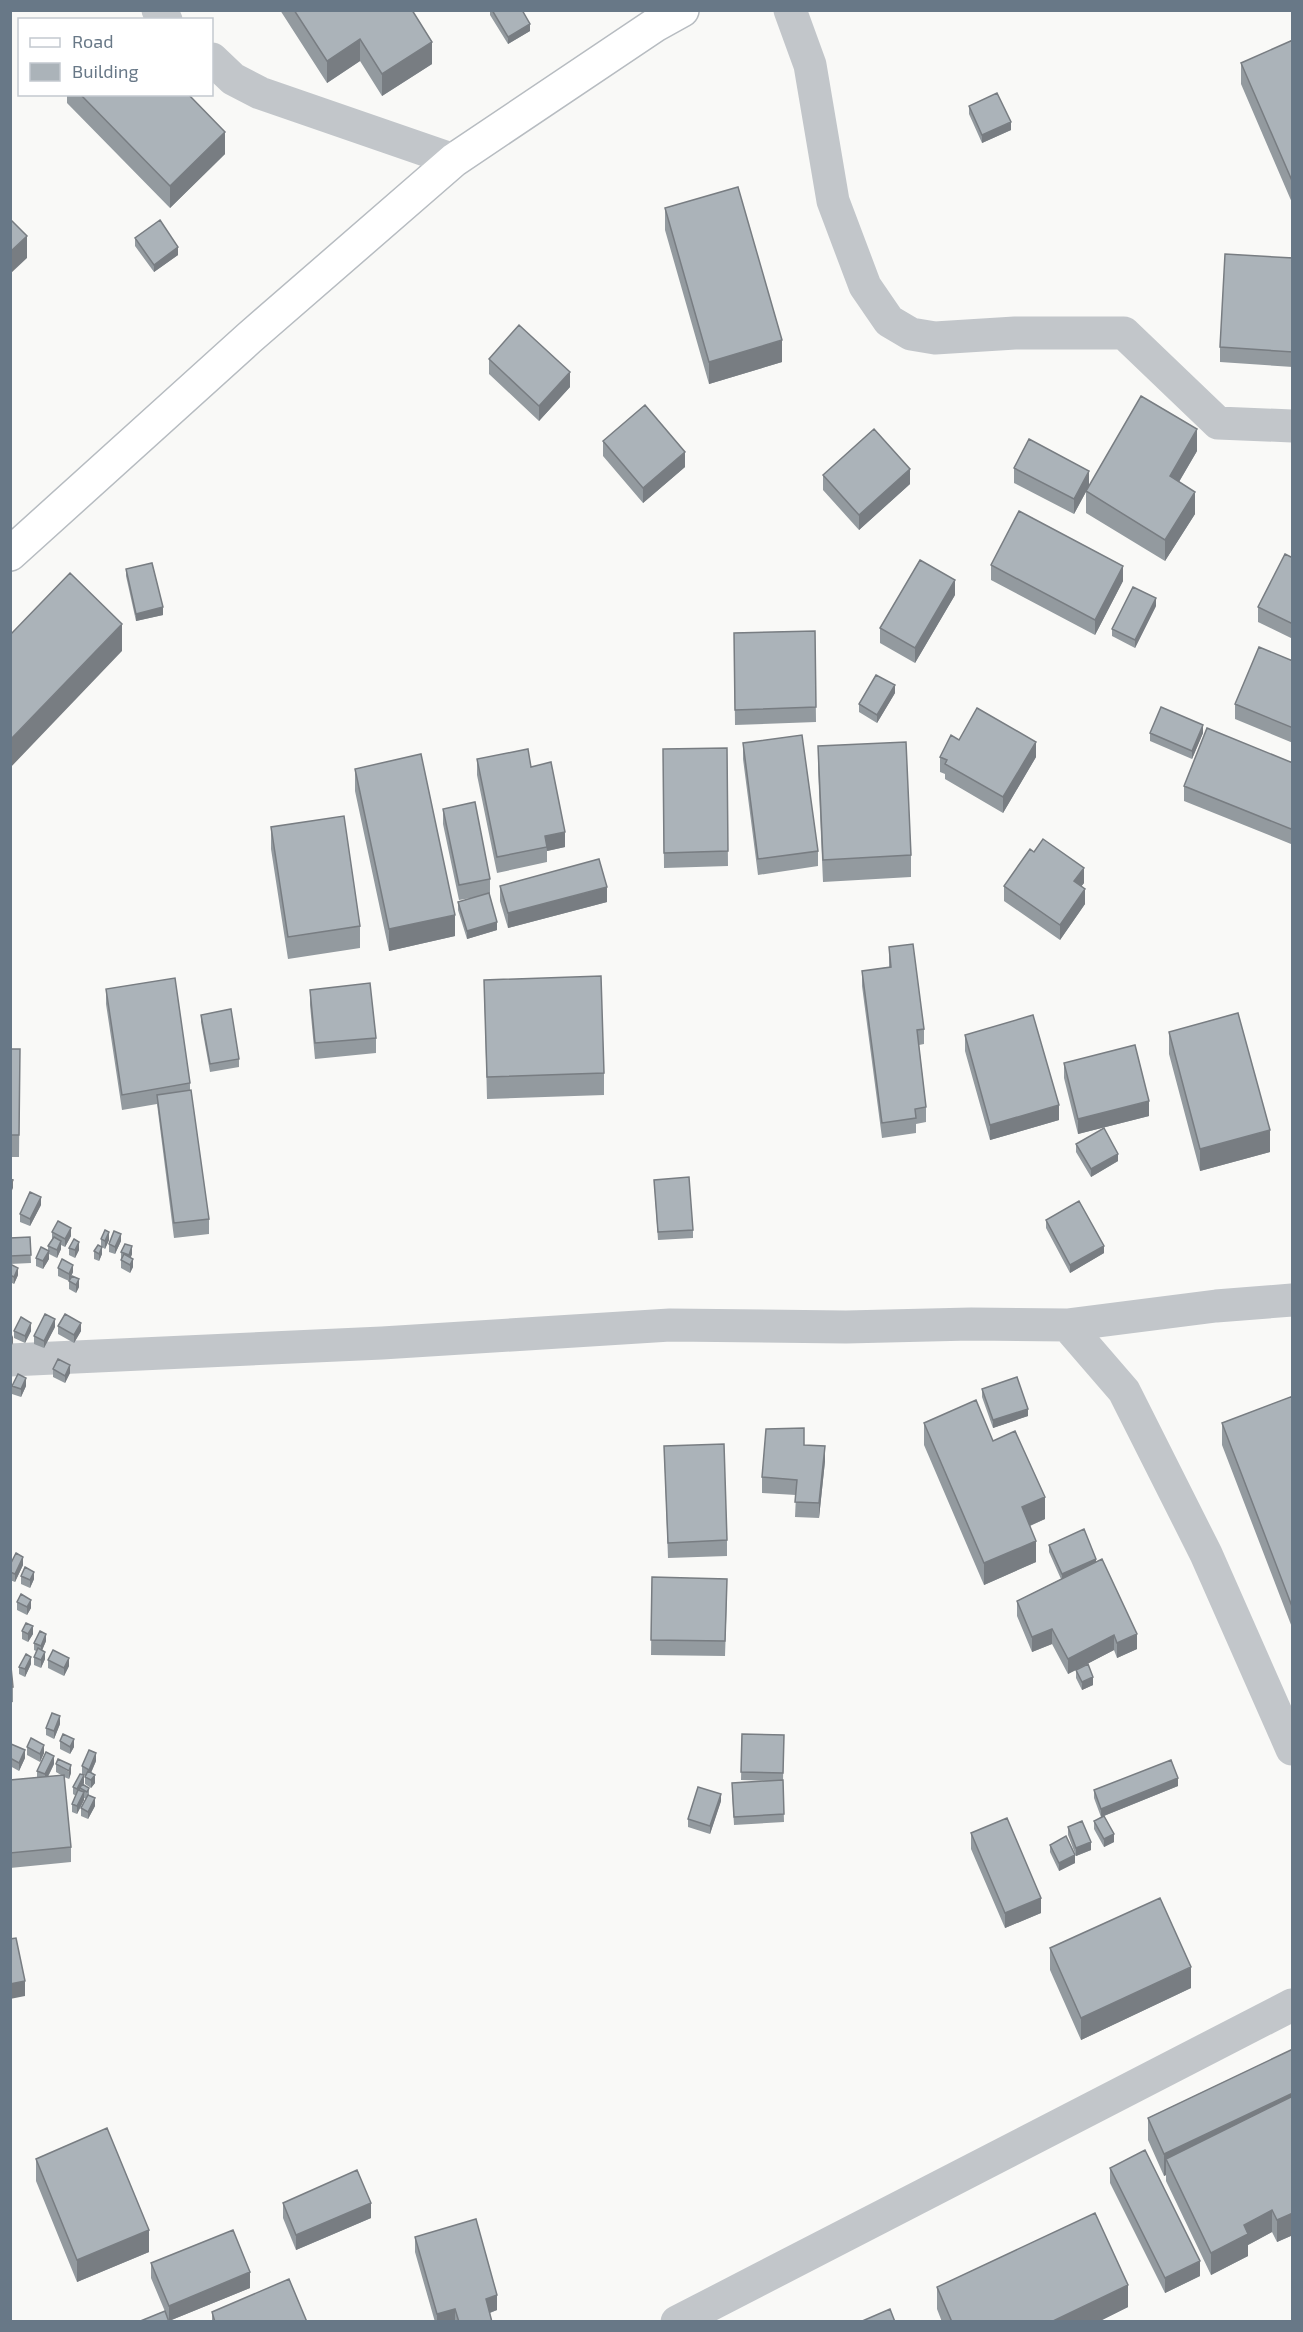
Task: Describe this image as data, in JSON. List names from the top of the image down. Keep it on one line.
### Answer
{"legend":["Road","Building"]}
